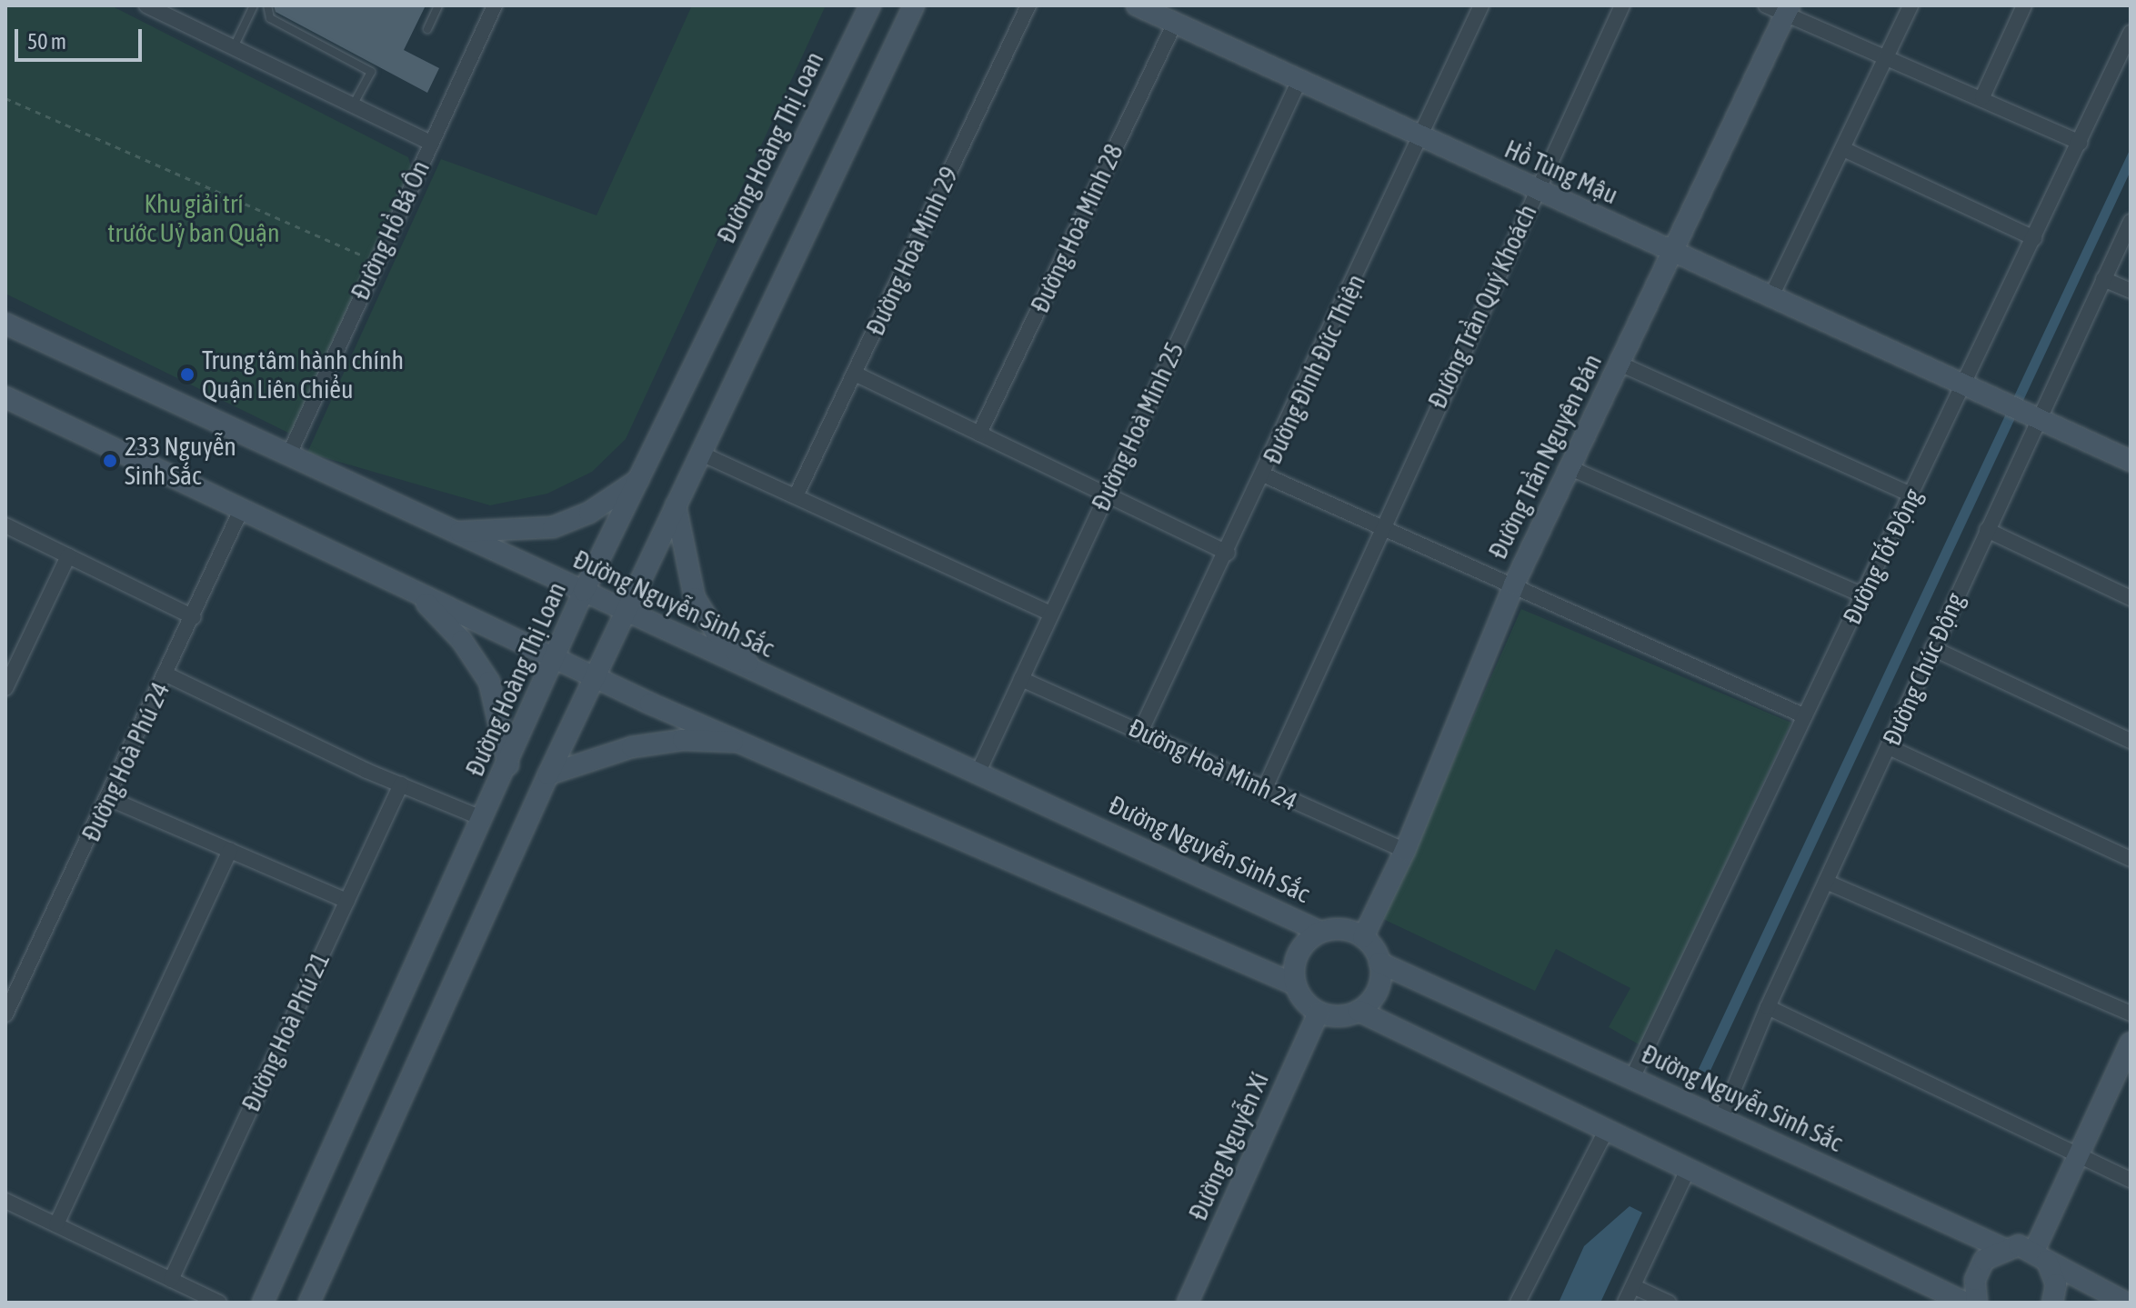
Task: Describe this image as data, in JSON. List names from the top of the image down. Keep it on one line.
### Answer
{"streets":{"main road":["Đường Hoàng Thị Loan","Hồ Tùng Mậu","Đường Trần Nguyên Đán","Đường Nguyễn Sinh Sắc","Đường Nguyễn Xí"],"street":["Đường Hoà Minh 28","Đường Hồ Bá Ôn","Đường Hoà Minh 29","Đường Trần Quý Khoách","Đường Đinh Đức Thiện","Đường Hoà Minh 25","Đường Tốt Động","Đường Chúc Động","Đường Hoà Phú 24","Đường Hoà Minh 24","Đường Hoà Phú 21"]},"crossings":[["Đường Hoàng Thị Loan","Đường Nguyễn Sinh Sắc"],["Hồ Tùng Mậu","Đường Hoà Minh 28"],["Hồ Tùng Mậu","Đường Trần Quý Khoách"],["Hồ Tùng Mậu","Đường Đinh Đức Thiện"],["Hồ Tùng Mậu","Đường Hoà Minh 25"],["Hồ Tùng Mậu","Đường Trần Nguyên Đán"],["Hồ Tùng Mậu","Đường Tốt Động"],["Hồ Tùng Mậu","Đường Chúc Động"],["Đường Hồ Bá Ôn","Đường Nguyễn Sinh Sắc"],["Đường Trần Quý Khoách","Đường Hoà Minh 24"],["Đường Đinh Đức Thiện","Đường Hoà Minh 24"],["Đường Hoà Minh 25","Đường Nguyễn Sinh Sắc"],["Đường Hoà Minh 25","Đường Hoà Minh 24"],["Đường Trần Nguyên Đán","Đường Nguyễn Sinh Sắc"],["Đường Trần Nguyên Đán","Đường Hoà Minh 24"],["Đường Trần Nguyên Đán","Đường Nguyễn Xí"],["Đường Tốt Động","Đường Nguyễn Sinh Sắc"],["Đường Nguyễn Sinh Sắc","Đường Chúc Động"],["Đường Nguyễn Sinh Sắc","Đường Nguyễn Xí"]],"parks":["Khu giải trí trước Uỷ ban Quận"],"places":["Trung tâm hành chính Quận Liên Chiểu","233 Nguyễn Sinh Sắc"],"scale_bar":"50 m"}
